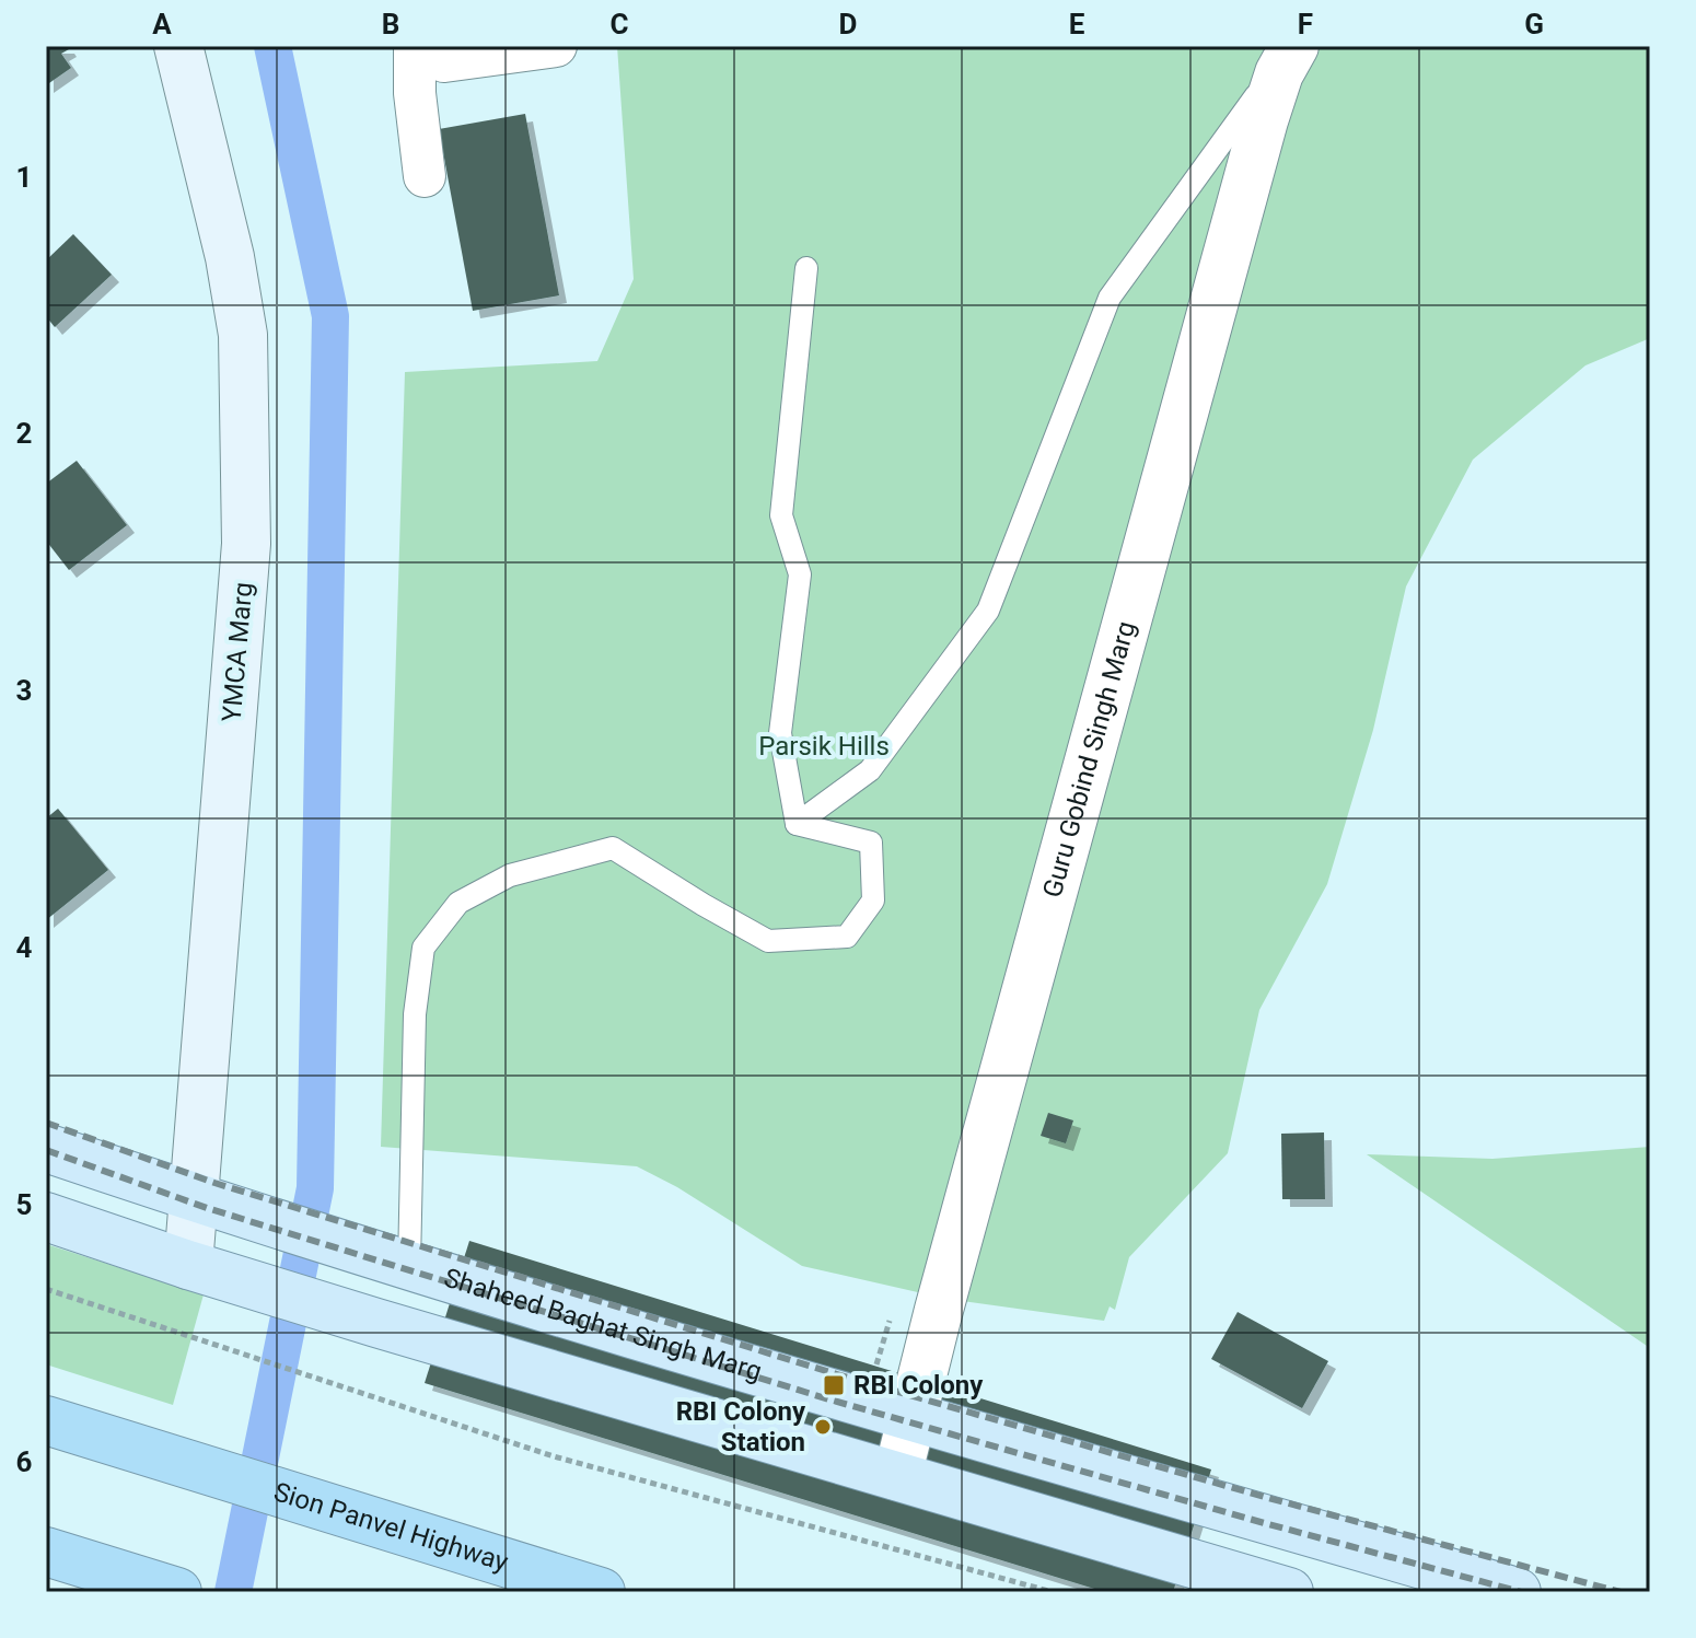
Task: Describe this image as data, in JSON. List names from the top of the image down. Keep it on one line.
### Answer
{"streets":{"highway":["Sion Panvel Highway"],"main road":["YMCA Marg","Shaheed Baghat Singh Marg"],"street":["Guru Gobind Singh Marg"]},"crossings":[["YMCA Marg","Shaheed Baghat Singh Marg"],["Guru Gobind Singh Marg","Shaheed Baghat Singh Marg"]],"parks":["Parsik Hills"],"places":{"transit":["RBI Colony"],"other":["RBI Colony Station"]},"grid":{"columns":["A","B","C","D","E","F","G"],"rows":["1","2","3","4","5","6"]}}
